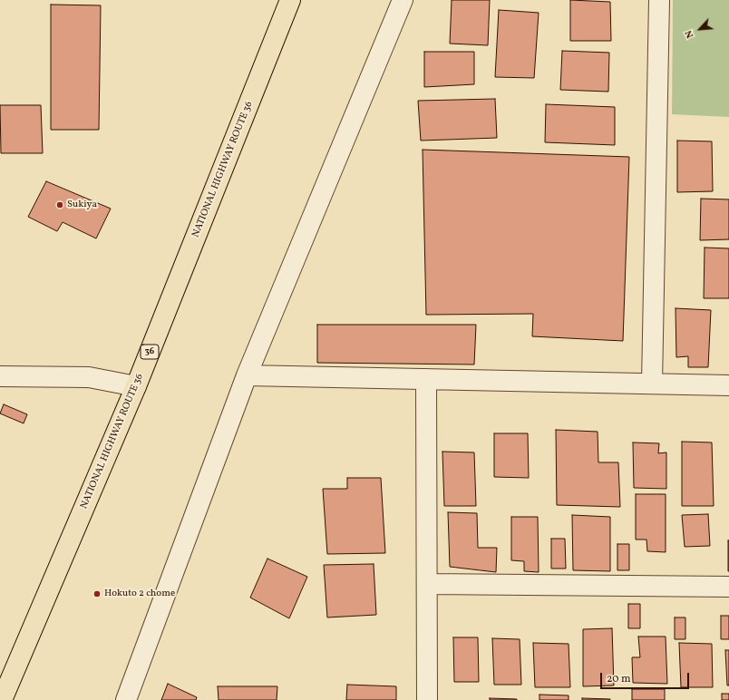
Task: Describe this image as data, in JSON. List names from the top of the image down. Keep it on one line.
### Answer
{"streets":{"highway":["NATIONAL HIGHWAY ROUTE 36","36"]},"places":["Sukiya","Hokuto 2 chome"],"scale_bar":"20 m","north":"bottom left"}
